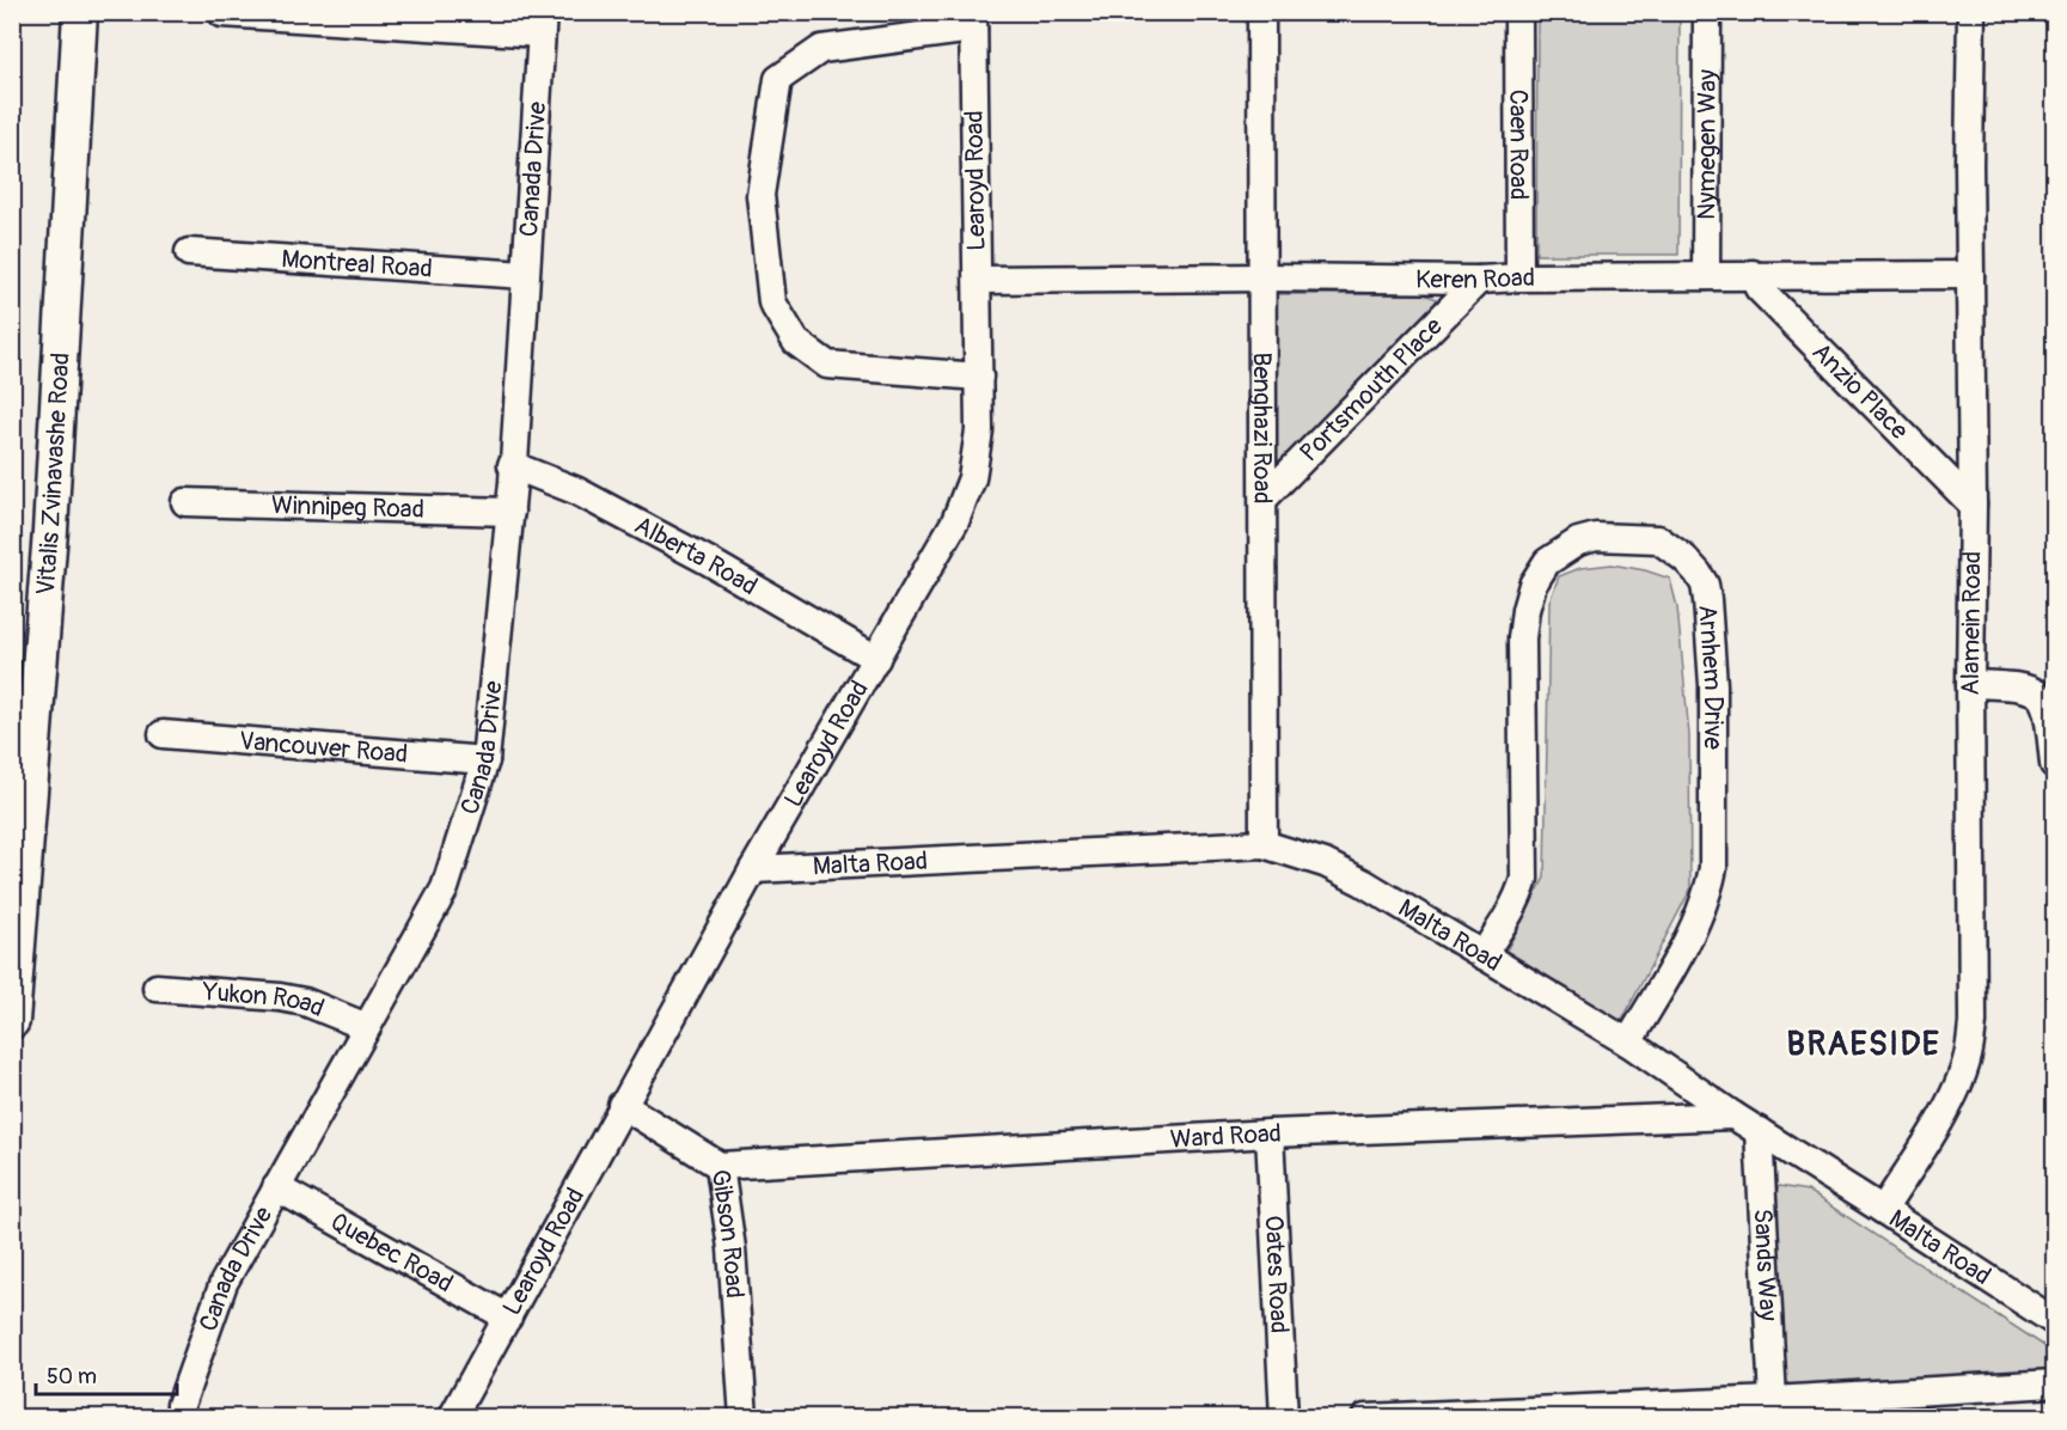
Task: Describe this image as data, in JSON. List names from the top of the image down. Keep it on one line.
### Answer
{"streets":{"main road":["Vitalis Zvinavashe Road"],"street":["Caen Road","Nymegen Way","Canada Drive","Learoyd Road","Montreal Road","Keren Road","Portsmouth Place","Anzio Place","Benghazi Road","Winnipeg Road","Alberta Road","Alamein Road","Arnhem Drive","Vancouver Road","Malta Road","Yukon Road","Ward Road","Gibson Road","Quebec Road","Sands Way","Oates Road"]},"crossings":[["Caen Road","Keren Road"],["Nymegen Way","Keren Road"],["Canada Drive","Montreal Road"],["Canada Drive","Winnipeg Road"],["Canada Drive","Alberta Road"],["Canada Drive","Vancouver Road"],["Canada Drive","Yukon Road"],["Canada Drive","Quebec Road"],["Learoyd Road","Keren Road"],["Learoyd Road","Alberta Road"],["Learoyd Road","Malta Road"],["Learoyd Road","Gibson Road"],["Learoyd Road","Quebec Road"],["Keren Road","Portsmouth Place"],["Keren Road","Anzio Place"],["Keren Road","Benghazi Road"],["Keren Road","Alamein Road"],["Portsmouth Place","Benghazi Road"],["Anzio Place","Alamein Road"],["Benghazi Road","Malta Road"],["Alamein Road","Malta Road"],["Arnhem Drive","Malta Road"],["Malta Road","Ward Road"],["Malta Road","Sands Way"],["Ward Road","Gibson Road"],["Ward Road","Oates Road"]],"districts":["BRAESIDE"],"scale_bar":"50 m"}
